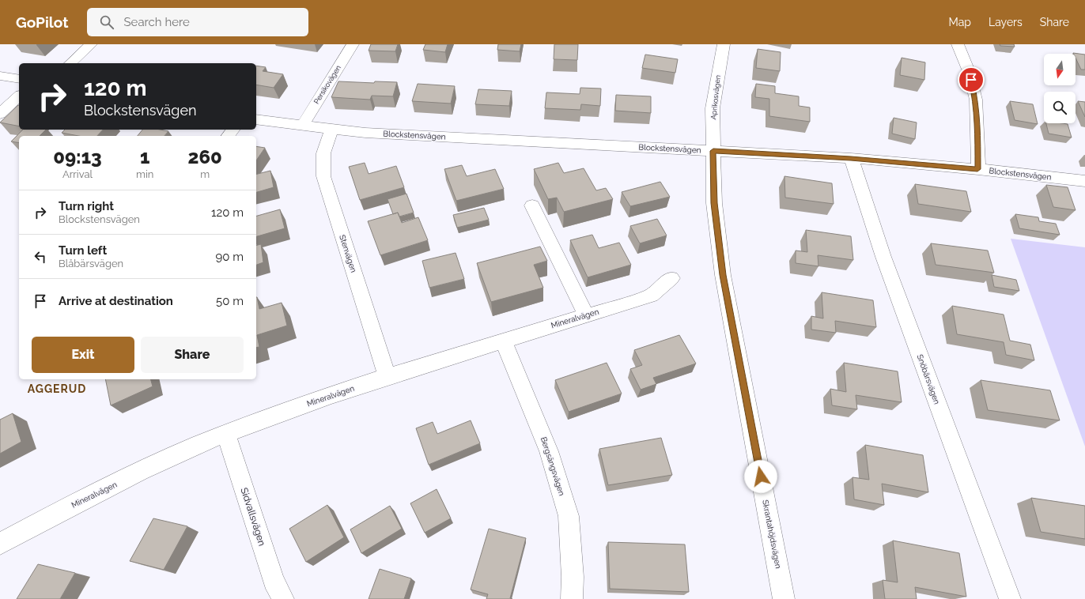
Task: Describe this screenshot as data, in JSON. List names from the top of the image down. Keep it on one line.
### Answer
{"streets":{"street":["Persikovägen","Aprikosvägen","Blockstensvägen","Stenvägen","Mineralvägen","Snöbärsvägen","Bergsängsvägen","Sidvallsvägen","Skrantahöjdsvägen"]},"crossings":[["Persikovägen","Blockstensvägen"],["Aprikosvägen","Blockstensvägen"],["Aprikosvägen","Skrantahöjdsvägen"],["Blockstensvägen","Stenvägen"],["Blockstensvägen","Snöbärsvägen"],["Blockstensvägen","Skrantahöjdsvägen"],["Stenvägen","Mineralvägen"],["Mineralvägen","Bergsängsvägen"],["Mineralvägen","Sidvallsvägen"]],"districts":["AGGERUD"],"north":"bottom","page":{"header":"GoPilot","search":"Search here","nav":["Map","Layers","Share"],"turn":["120 m","Blockstensvägen"],"eta":["09:13","Arrival","1","min","260","m"],"list":[{"name":"Turn right","note":"Blockstensvägen","value":"120 m"},{"name":"Turn left","note":"Blåbärsvägen","value":"90 m"},{"name":"Arrive at destination","value":"50 m"}],"buttons":["Exit","Share"]}}
